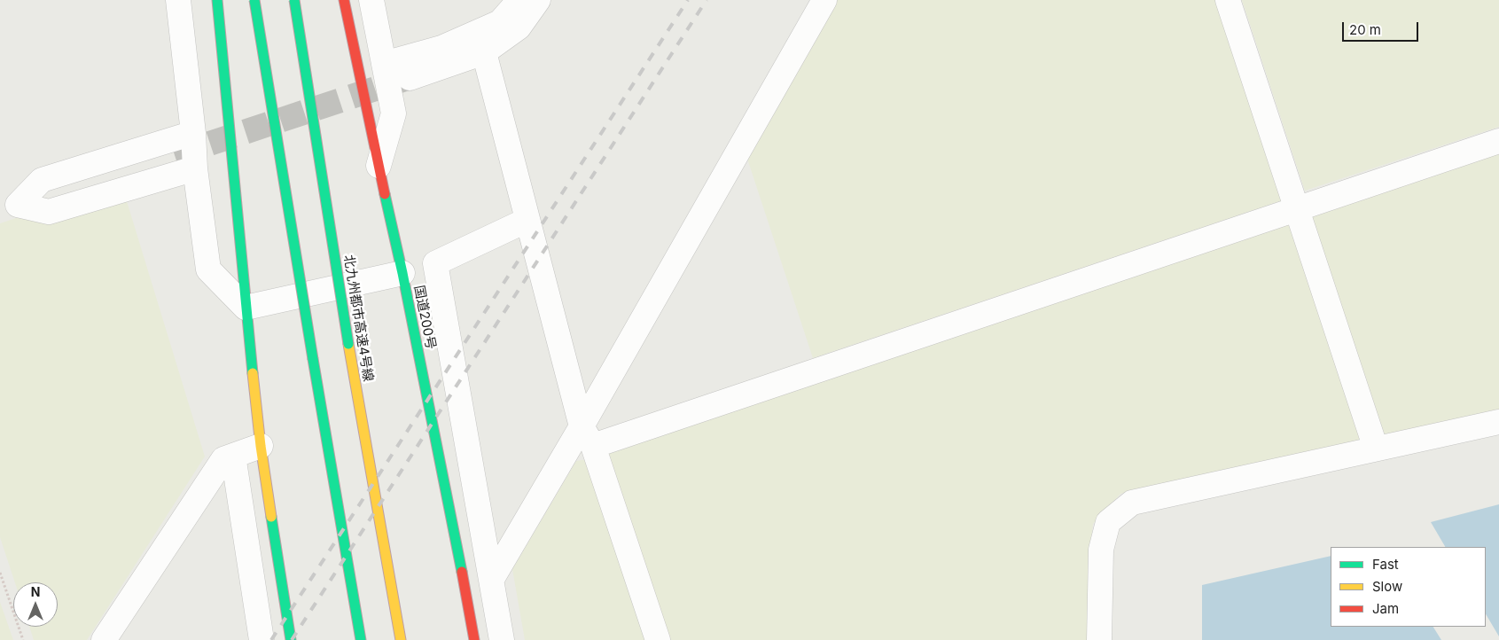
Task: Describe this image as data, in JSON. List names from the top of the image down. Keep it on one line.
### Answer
{"streets":{"highway":["国道200号","北九州都市高速4号線"]},"legend":["Fast","Slow","Jam"],"scale_bar":"20 m","north":"top"}
